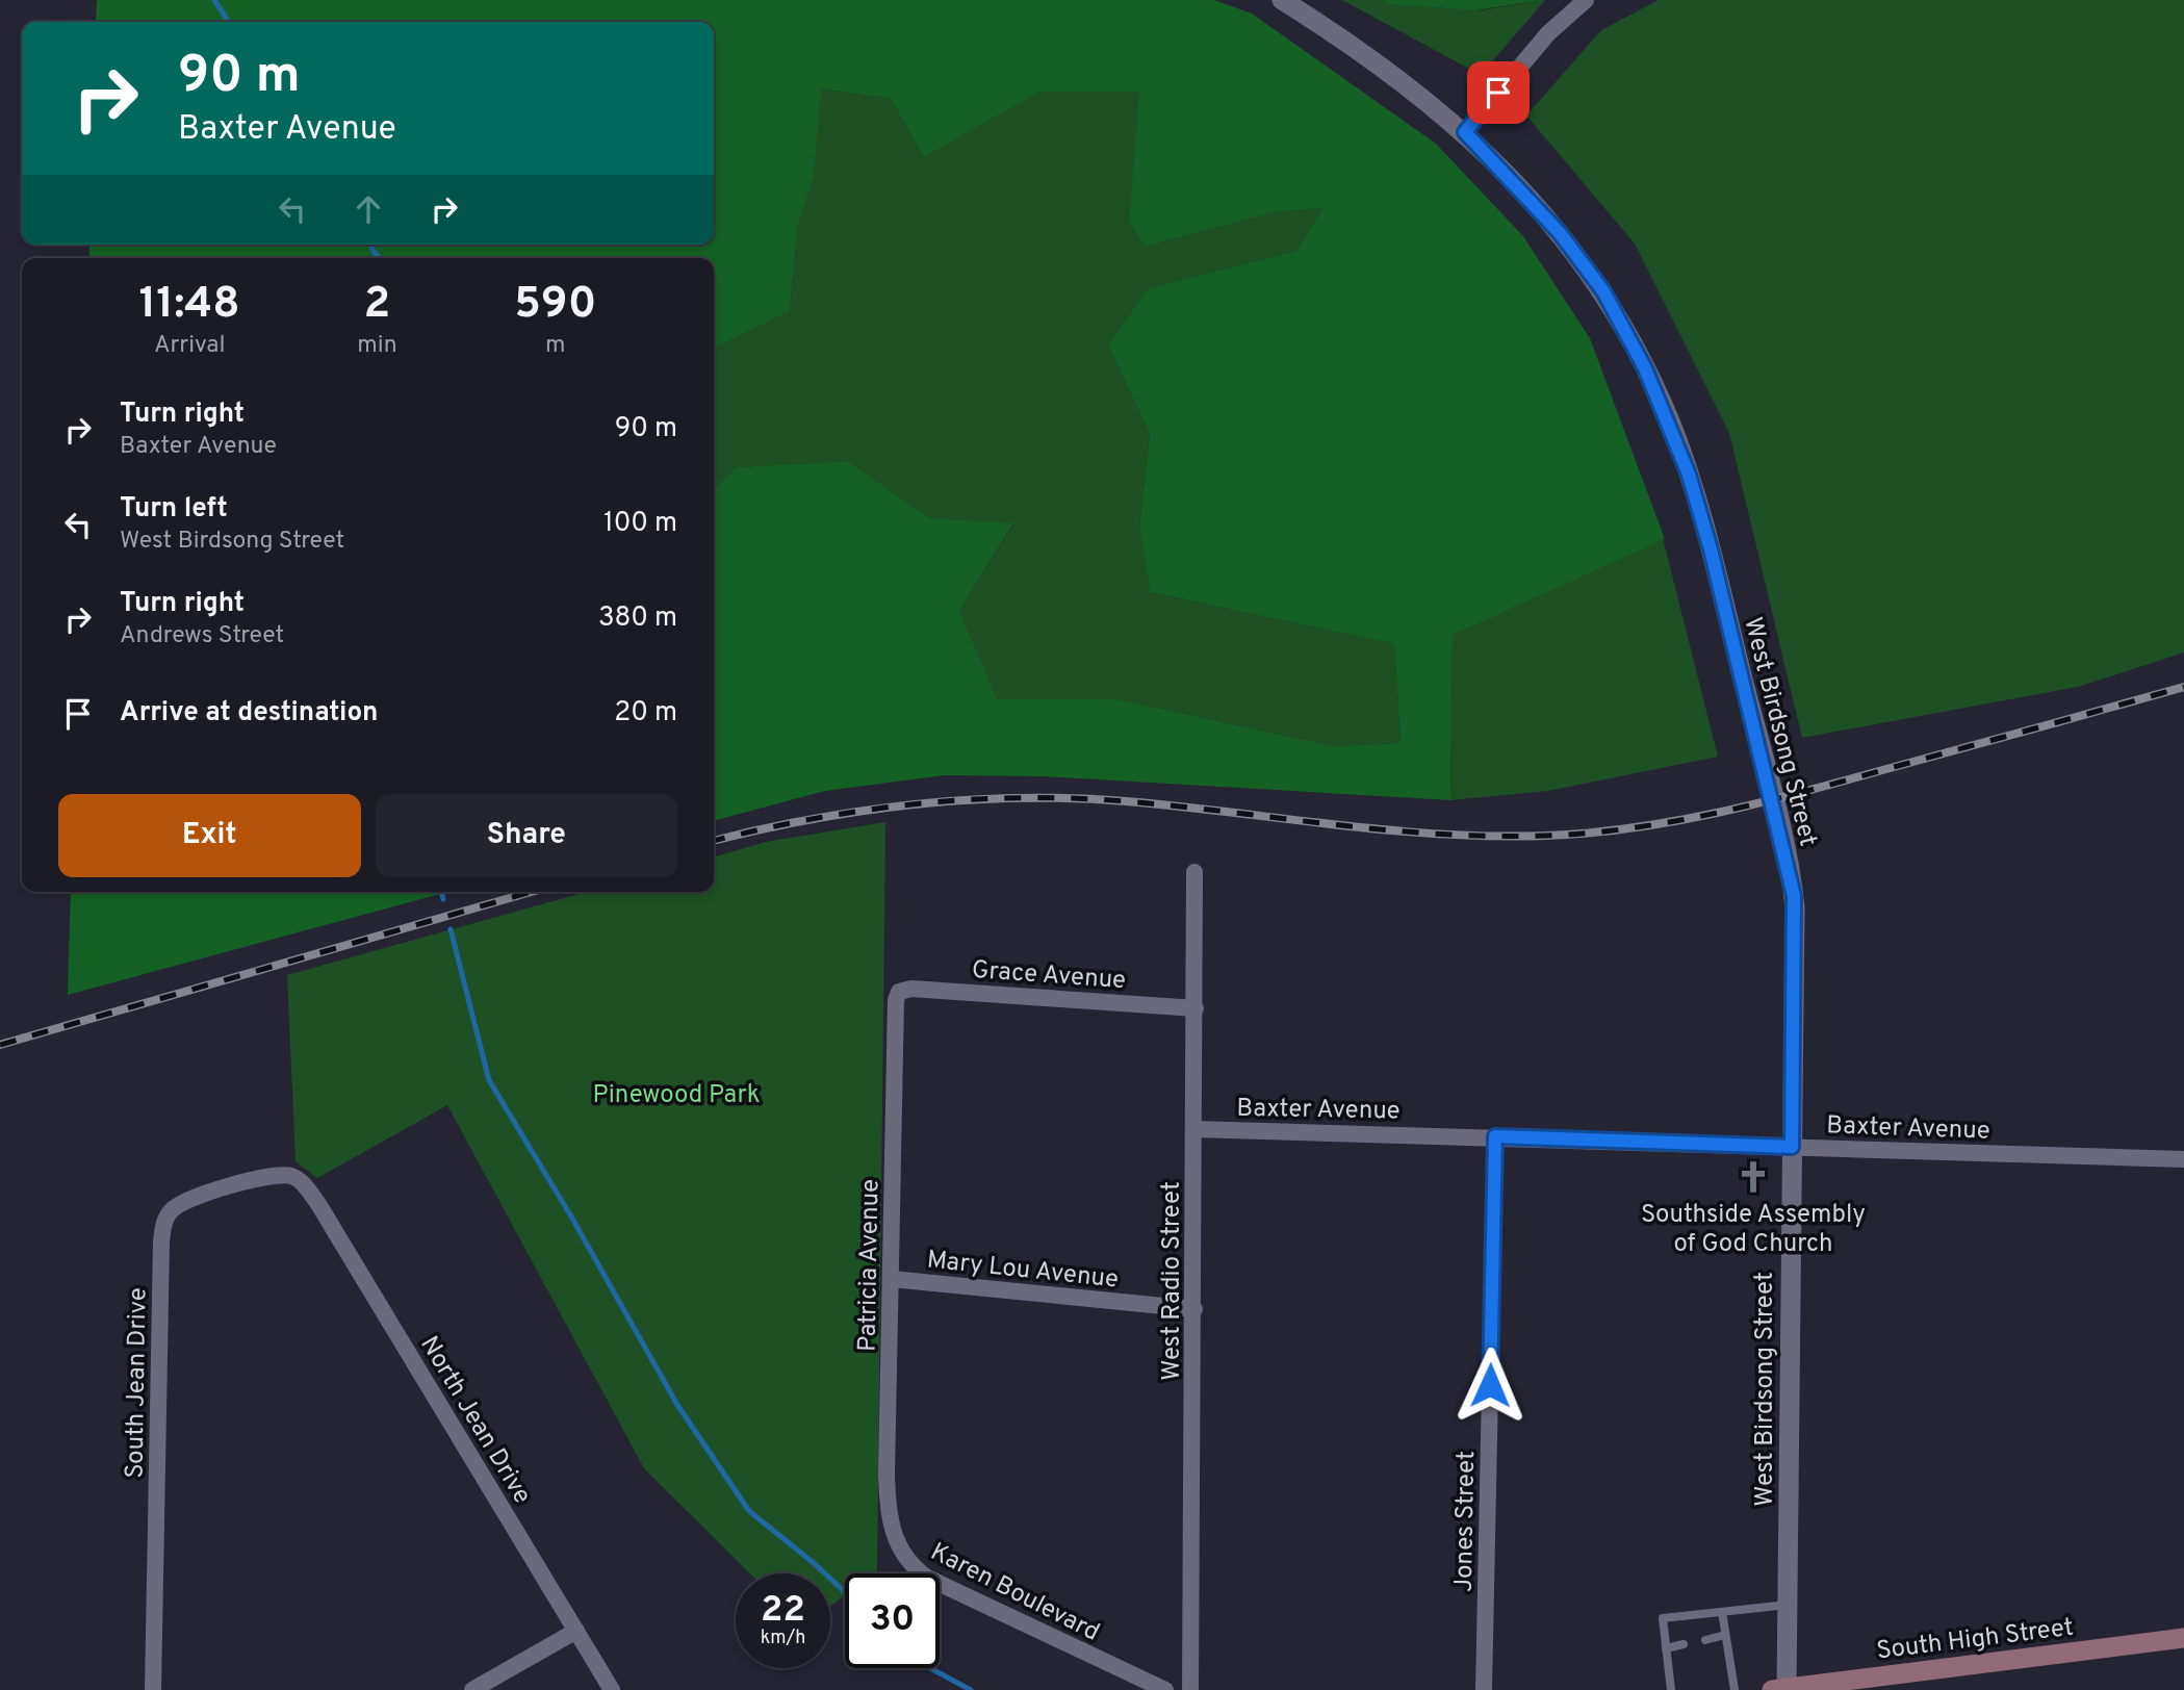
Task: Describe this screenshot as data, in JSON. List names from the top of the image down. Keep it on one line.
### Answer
{"streets":{"main road":["South High Street"],"street":["West Birdsong Street","Grace Avenue","Baxter Avenue","Patricia Avenue","Mary Lou Avenue","West Radio Street","South Jean Drive","North Jean Drive","Jones Street","Karen Boulevard"]},"crossings":[["West Birdsong Street","Baxter Avenue"],["West Birdsong Street","South High Street"],["Grace Avenue","Patricia Avenue"],["Grace Avenue","West Radio Street"],["Baxter Avenue","West Radio Street"],["Baxter Avenue","Jones Street"],["Patricia Avenue","Mary Lou Avenue"],["Patricia Avenue","Karen Boulevard"],["Mary Lou Avenue","West Radio Street"],["South Jean Drive","North Jean Drive"]],"parks":["Pinewood Park"],"places":{"church":["Southside Assembly of God Church"]},"page":{"turn":["90 m","Baxter Avenue"],"eta":["11:48","Arrival","2","min","590","m"],"list":[{"name":"Turn right","note":"Baxter Avenue","value":"90 m"},{"name":"Turn left","note":"West Birdsong Street","value":"100 m"},{"name":"Turn right","note":"Andrews Street","value":"380 m"},{"name":"Arrive at destination","value":"20 m"}],"buttons":["Exit","Share"],"speed":"22 km/h","limit":"30"}}
